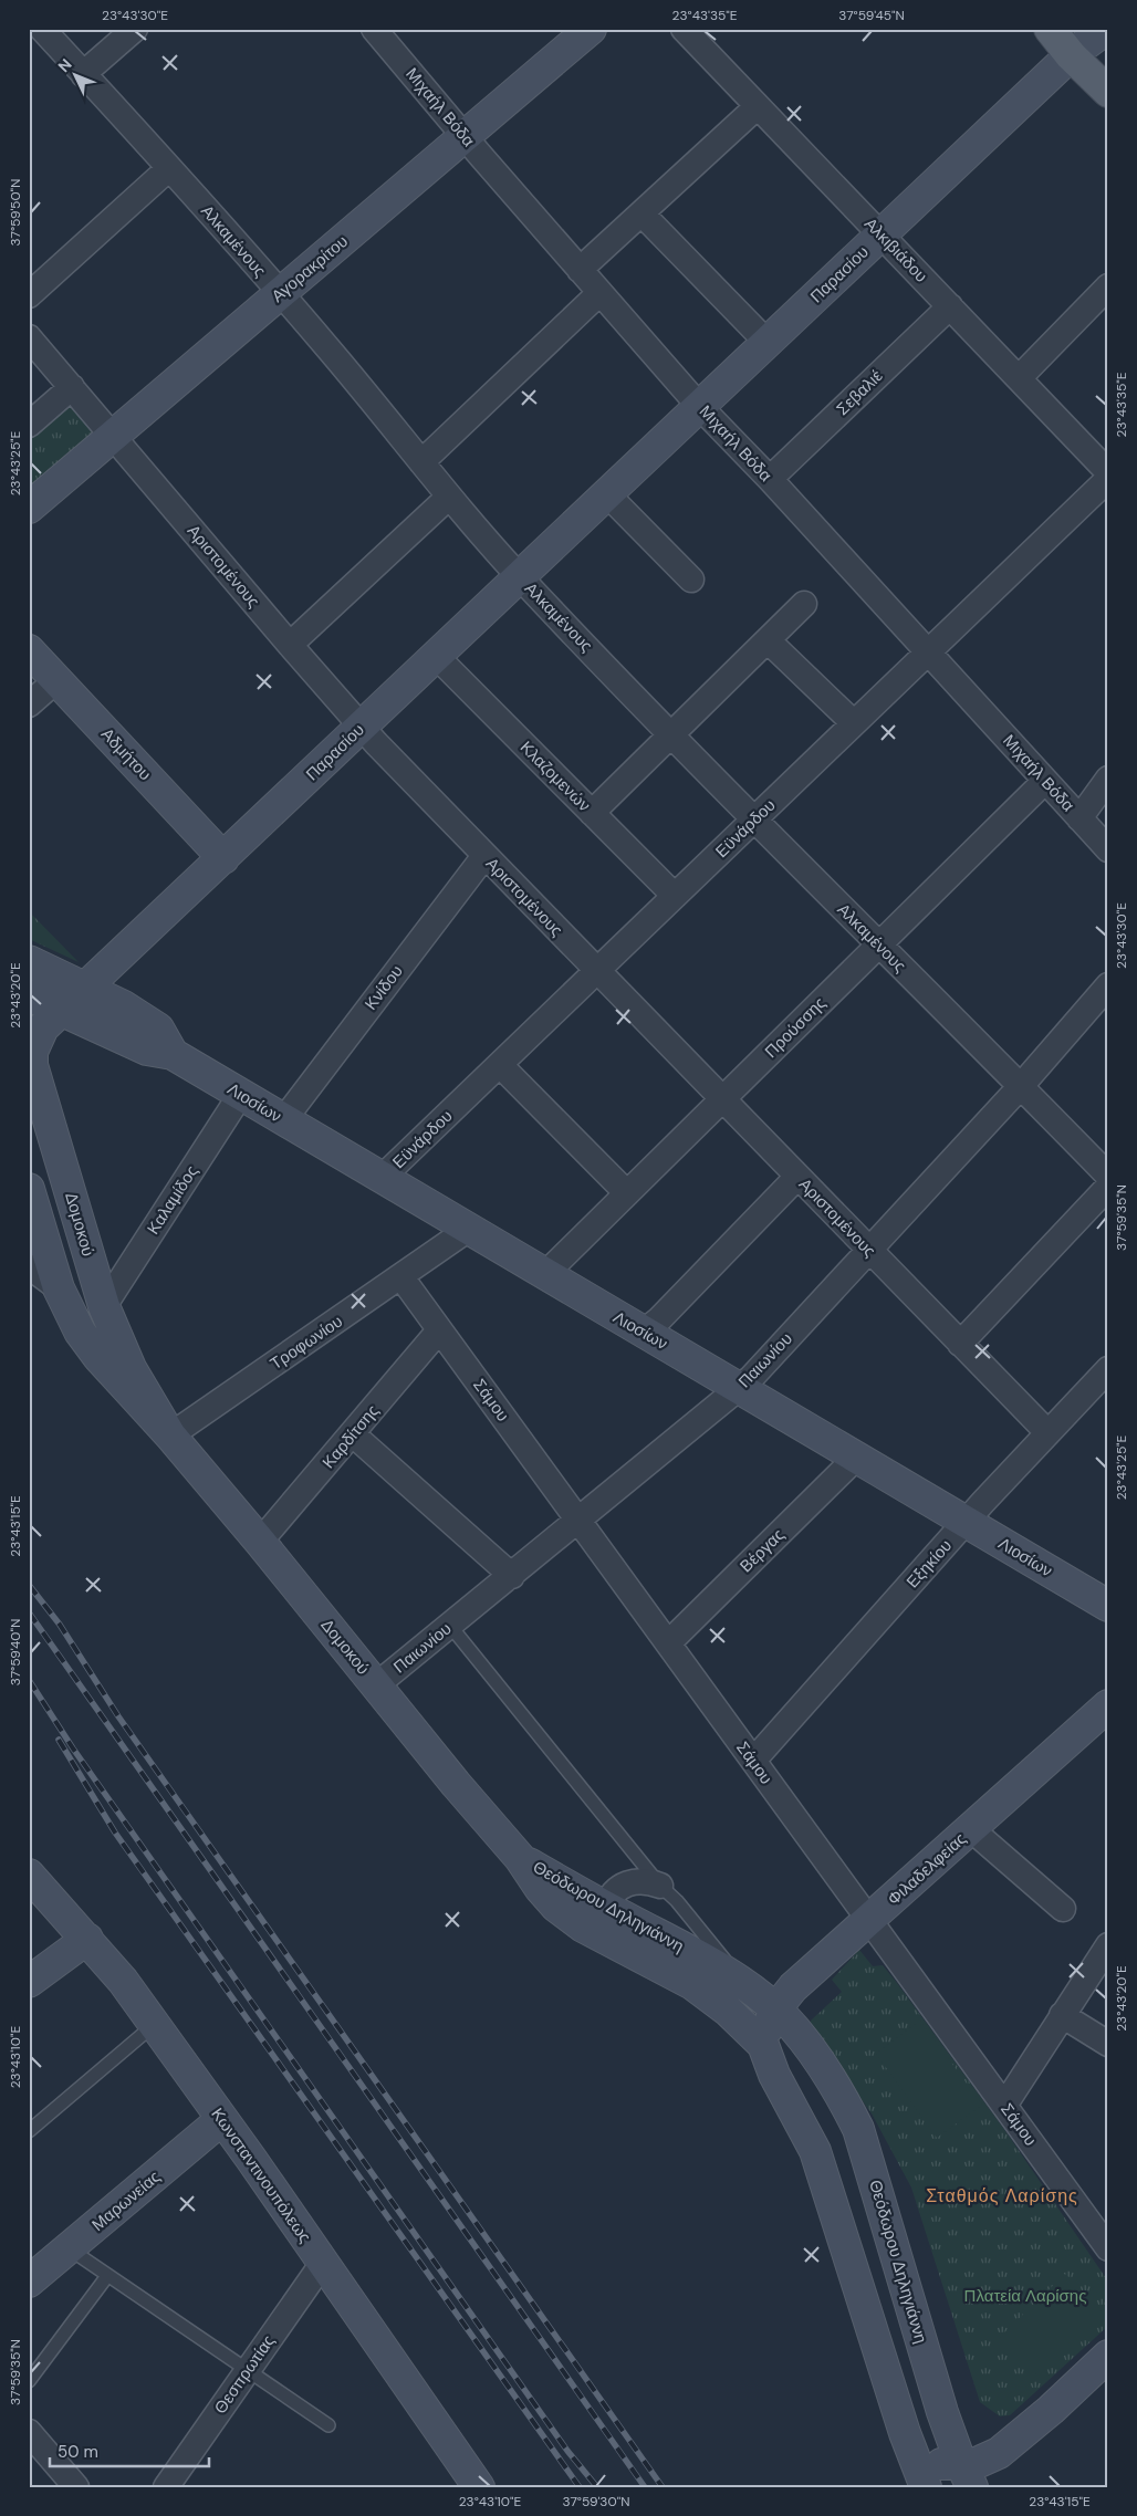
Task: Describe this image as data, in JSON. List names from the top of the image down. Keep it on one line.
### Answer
{"streets":{"main road":["Αγορακρίτου","Παρασίου","Αδμήτου","Λιοσίων","Δομοκού","Φιλαδελφείας","Θεόδωρου Δηληγιάννη","Κωνσταντινουπόλεως","Μαρωνείας"],"street":["Μιχαήλ Βόδα","Αλκαμένους","Αλκιβιάδου","Σεβαλιέ","Αριστομένους","Κλαζομενών","Εϋνάρδου","Κνίδου","Προύσσης","Καλαμίδος","Τροφωνίου","Παιωνίου","Σάμου","Καρδίτσης","Βέργας","Εξηκίου","Θεσπρωτίας"]},"crossings":[["Μιχαήλ Βόδα","Αγορακρίτου"],["Μιχαήλ Βόδα","Παρασίου"],["Μιχαήλ Βόδα","Σεβαλιέ"],["Μιχαήλ Βόδα","Εϋνάρδου"],["Μιχαήλ Βόδα","Προύσσης"],["Αλκαμένους","Αγορακρίτου"],["Αλκαμένους","Παρασίου"],["Αλκαμένους","Εϋνάρδου"],["Αλκαμένους","Προύσσης"],["Αλκαμένους","Παιωνίου"],["Αλκιβιάδου","Παρασίου"],["Αλκιβιάδου","Σεβαλιέ"],["Αγορακρίτου","Αριστομένους"],["Παρασίου","Αριστομένους"],["Παρασίου","Αδμήτου"],["Παρασίου","Κλαζομενών"],["Παρασίου","Λιοσίων"],["Παρασίου","Δομοκού"],["Αριστομένους","Εϋνάρδου"],["Αριστομένους","Κνίδου"],["Αριστομένους","Προύσσης"],["Αριστομένους","Παιωνίου"],["Αριστομένους","Εξηκίου"],["Κλαζομενών","Εϋνάρδου"],["Εϋνάρδου","Λιοσίων"],["Κνίδου","Λιοσίων"],["Προύσσης","Λιοσίων"],["Λιοσίων","Καλαμίδος"],["Λιοσίων","Δομοκού"],["Λιοσίων","Τροφωνίου"],["Λιοσίων","Παιωνίου"],["Λιοσίων","Βέργας"],["Λιοσίων","Εξηκίου"],["Καλαμίδος","Δομοκού"],["Δομοκού","Τροφωνίου"],["Δομοκού","Παιωνίου"],["Δομοκού","Καρδίτσης"],["Δομοκού","Θεόδωρου Δηληγιάννη"],["Τροφωνίου","Σάμου"],["Παιωνίου","Σάμου"],["Σάμου","Καρδίτσης"],["Σάμου","Βέργας"],["Σάμου","Εξηκίου"],["Σάμου","Φιλαδελφείας"],["Φιλαδελφείας","Θεόδωρου Δηληγιάννη"],["Κωνσταντινουπόλεως","Μαρωνείας"],["Κωνσταντινουπόλεως","Θεσπρωτίας"]],"districts":["Σταθμός Λαρίσης"],"parks":["Πλατεία Λαρίσης"],"scale_bar":"50 m","north":"top left","coordinates":["23°43'30\"E","23°43'35\"E","37°59'45\"N","37°59'50\"N","23°43'25\"E","23°43'20\"E","37°59'35\"N","23°43'15\"E","37°59'40\"N","23°43'10\"E","37°59'30\"N"]}
